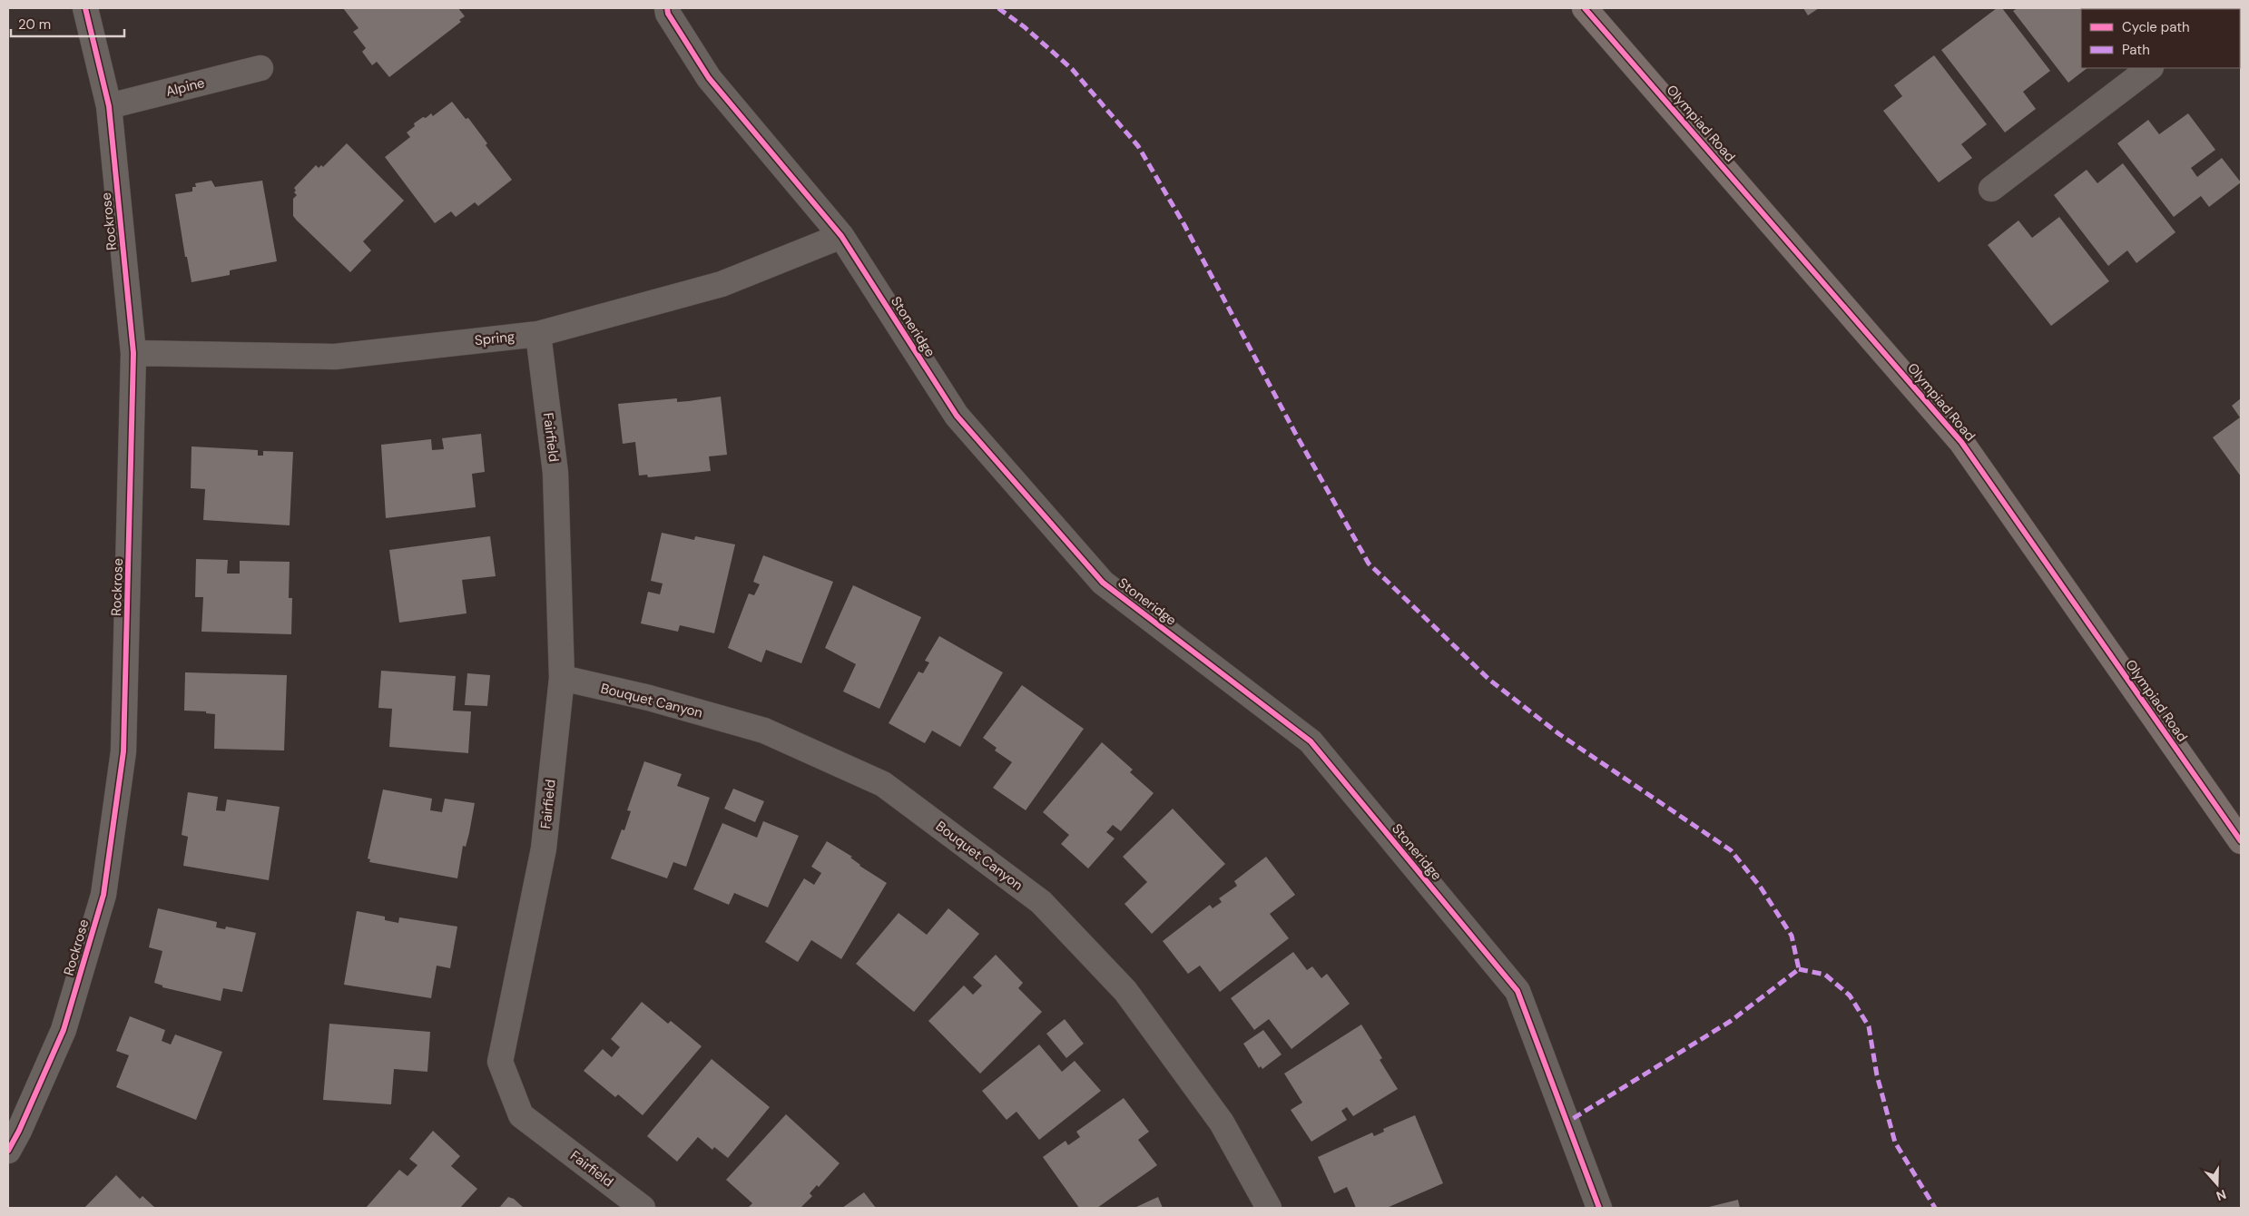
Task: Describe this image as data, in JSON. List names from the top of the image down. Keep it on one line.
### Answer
{"streets":{"main road":["Olympiad Road"],"street":["Alpine","Rockrose","Stoneridge","Spring","Fairfield","Bouquet Canyon"]},"crossings":[["Alpine","Rockrose"],["Rockrose","Spring"],["Stoneridge","Spring"],["Spring","Fairfield"],["Fairfield","Bouquet Canyon"]],"legend":["Cycle path","Path"],"scale_bar":"20 m","north":"bottom"}
